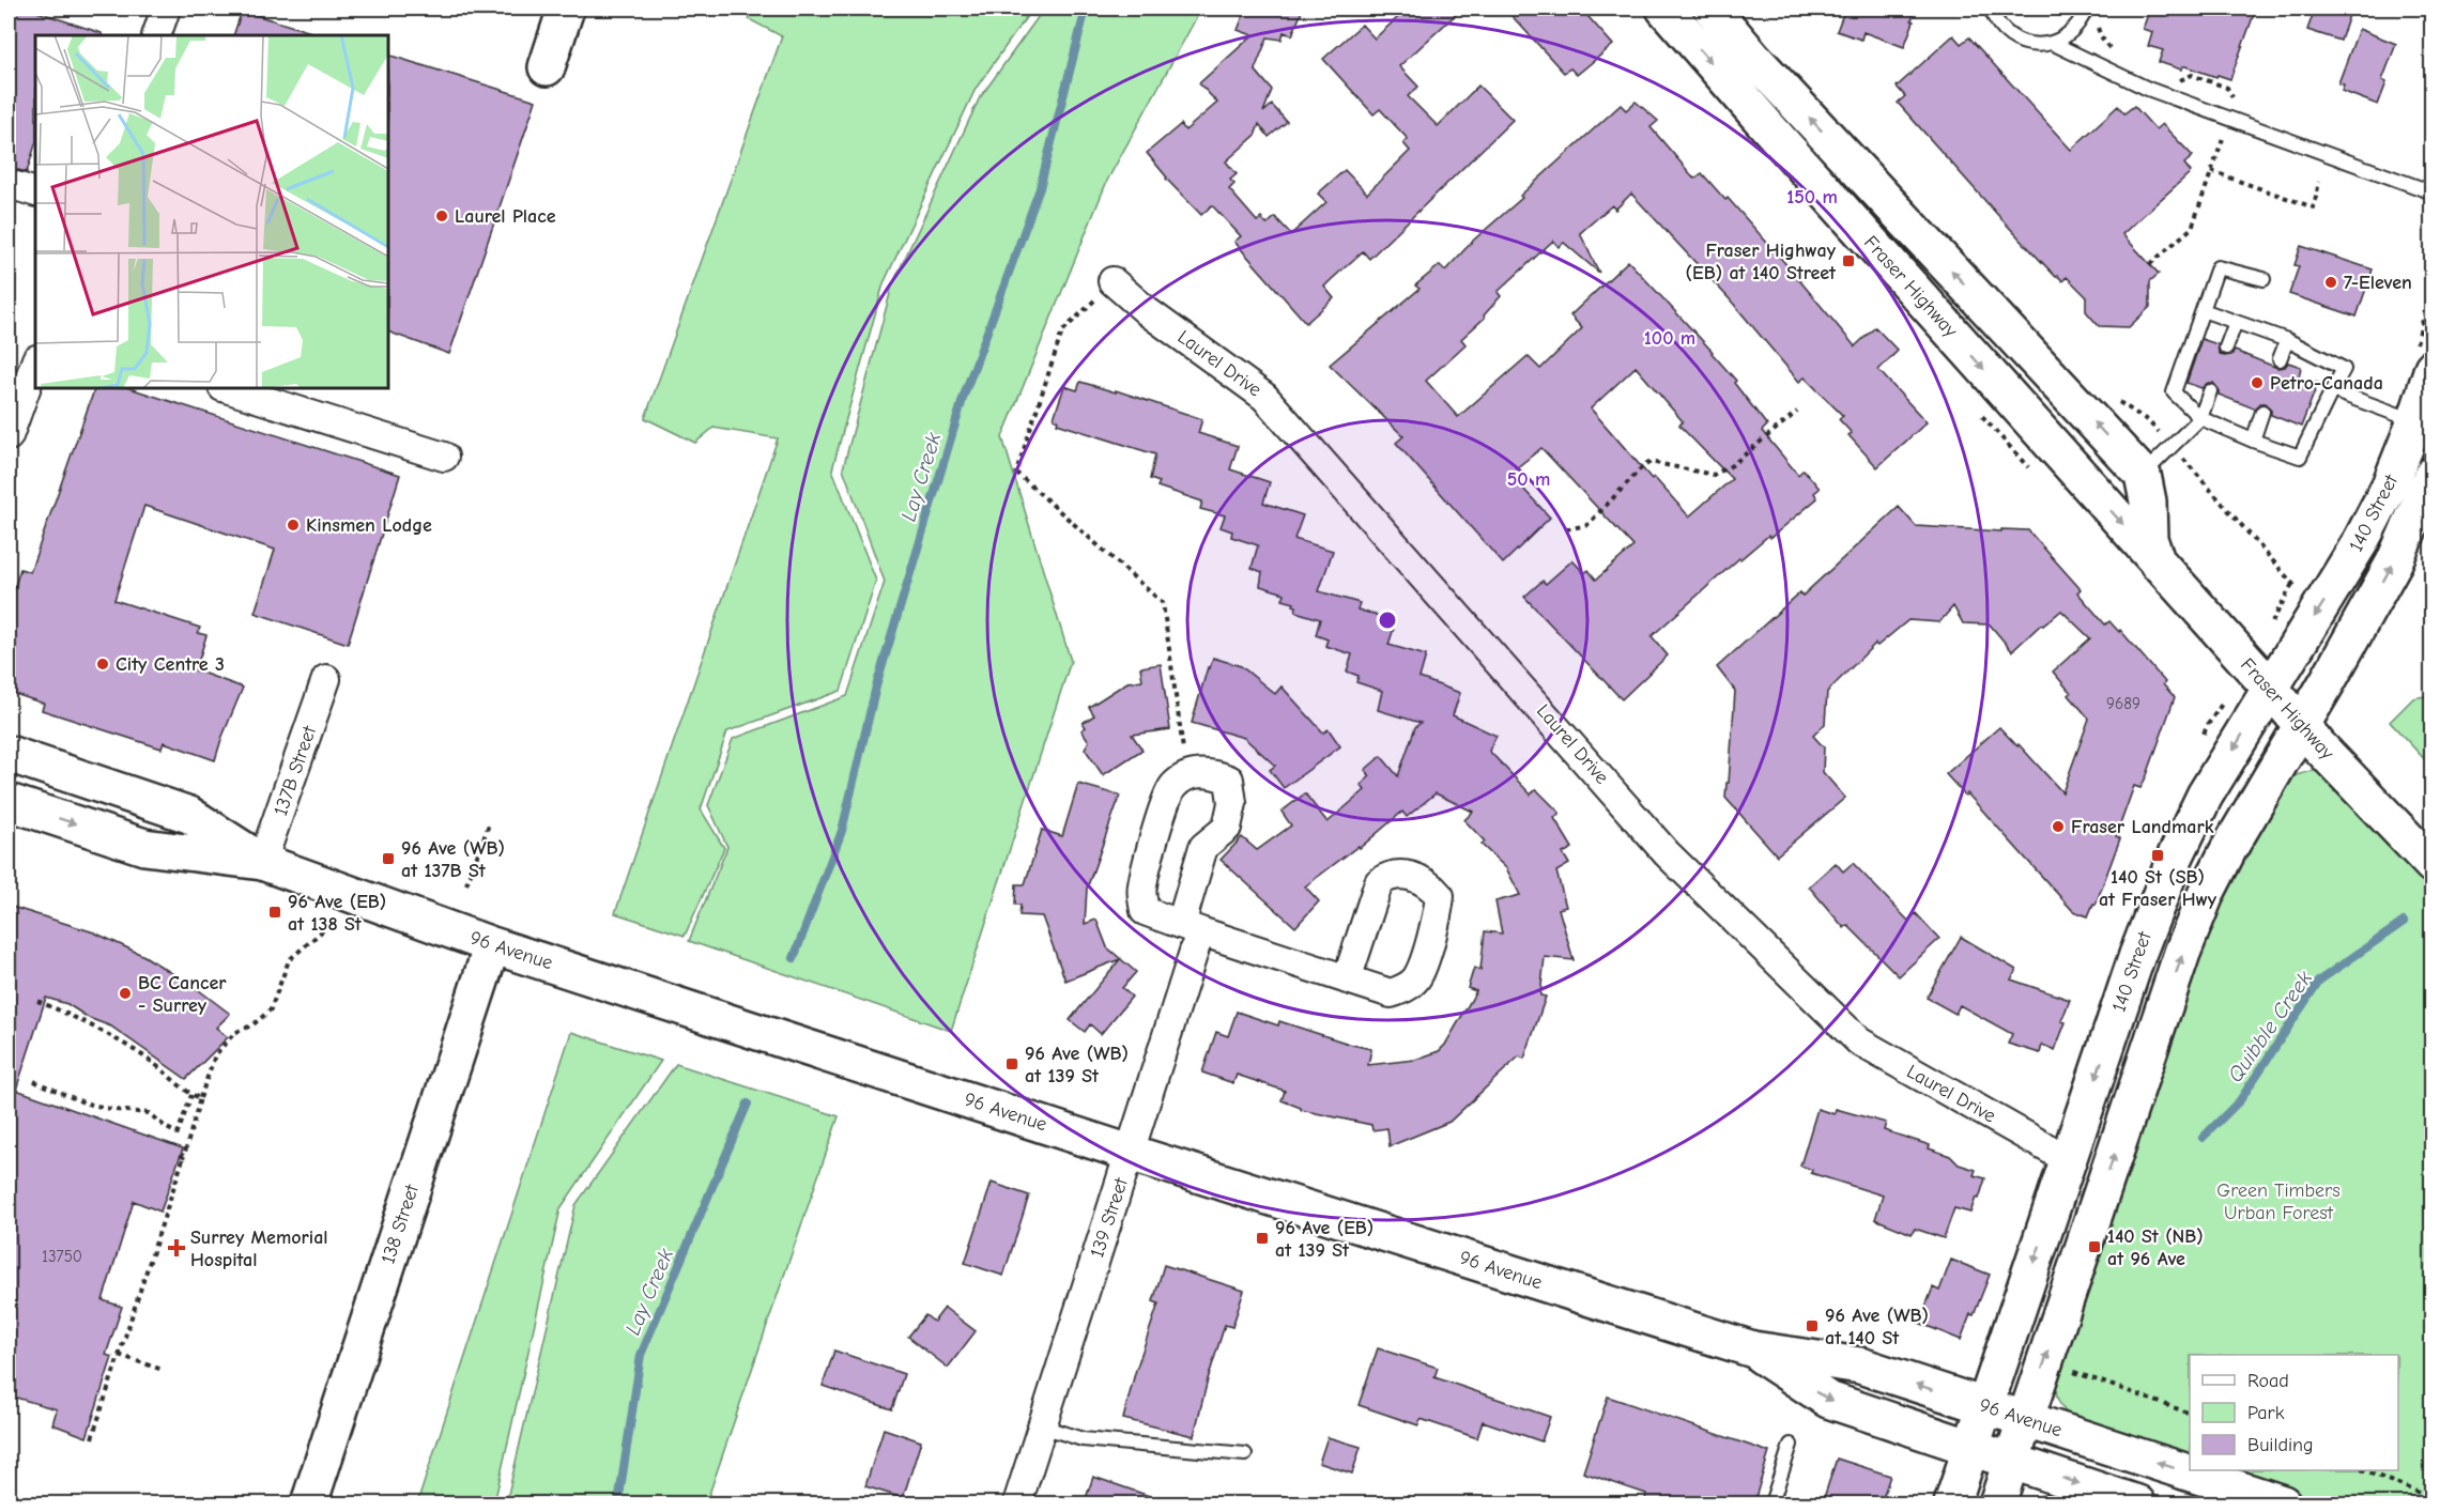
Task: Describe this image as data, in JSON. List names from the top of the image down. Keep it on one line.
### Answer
{"streets":{"main road":["Fraser Highway","140 Street","96 Avenue","138 Street"],"street":["Laurel Drive","137B Street","139 Street"]},"crossings":[["Fraser Highway","140 Street"],["Laurel Drive","140 Street"],["140 Street","96 Avenue"],["137B Street","96 Avenue"],["96 Avenue","139 Street"],["96 Avenue","138 Street"]],"water":["Lay Creek","Quibble Creek"],"parks":["Green Timbers Urban Forest"],"places":{"other":["Laurel Place","7-Eleven","Petro-Canada","Kinsmen Lodge","City Centre 3","Fraser Landmark","BC Cancer - Surrey"],"transit":["Fraser Highway (EB) at 140 Street","140 St (SB) at Fraser Hwy","96 Ave (WB) at 137B St","96 Ave (EB) at 138 St","96 Ave (WB) at 139 St","96 Ave (EB) at 139 St","140 St (NB) at 96 Ave","96 Ave (WB) at 140 St"],"health":["Surrey Memorial Hospital"]},"house_numbers":["9689","13750"],"legend":["Road","Park","Building"],"rings":["150 m","100 m","50 m"]}
